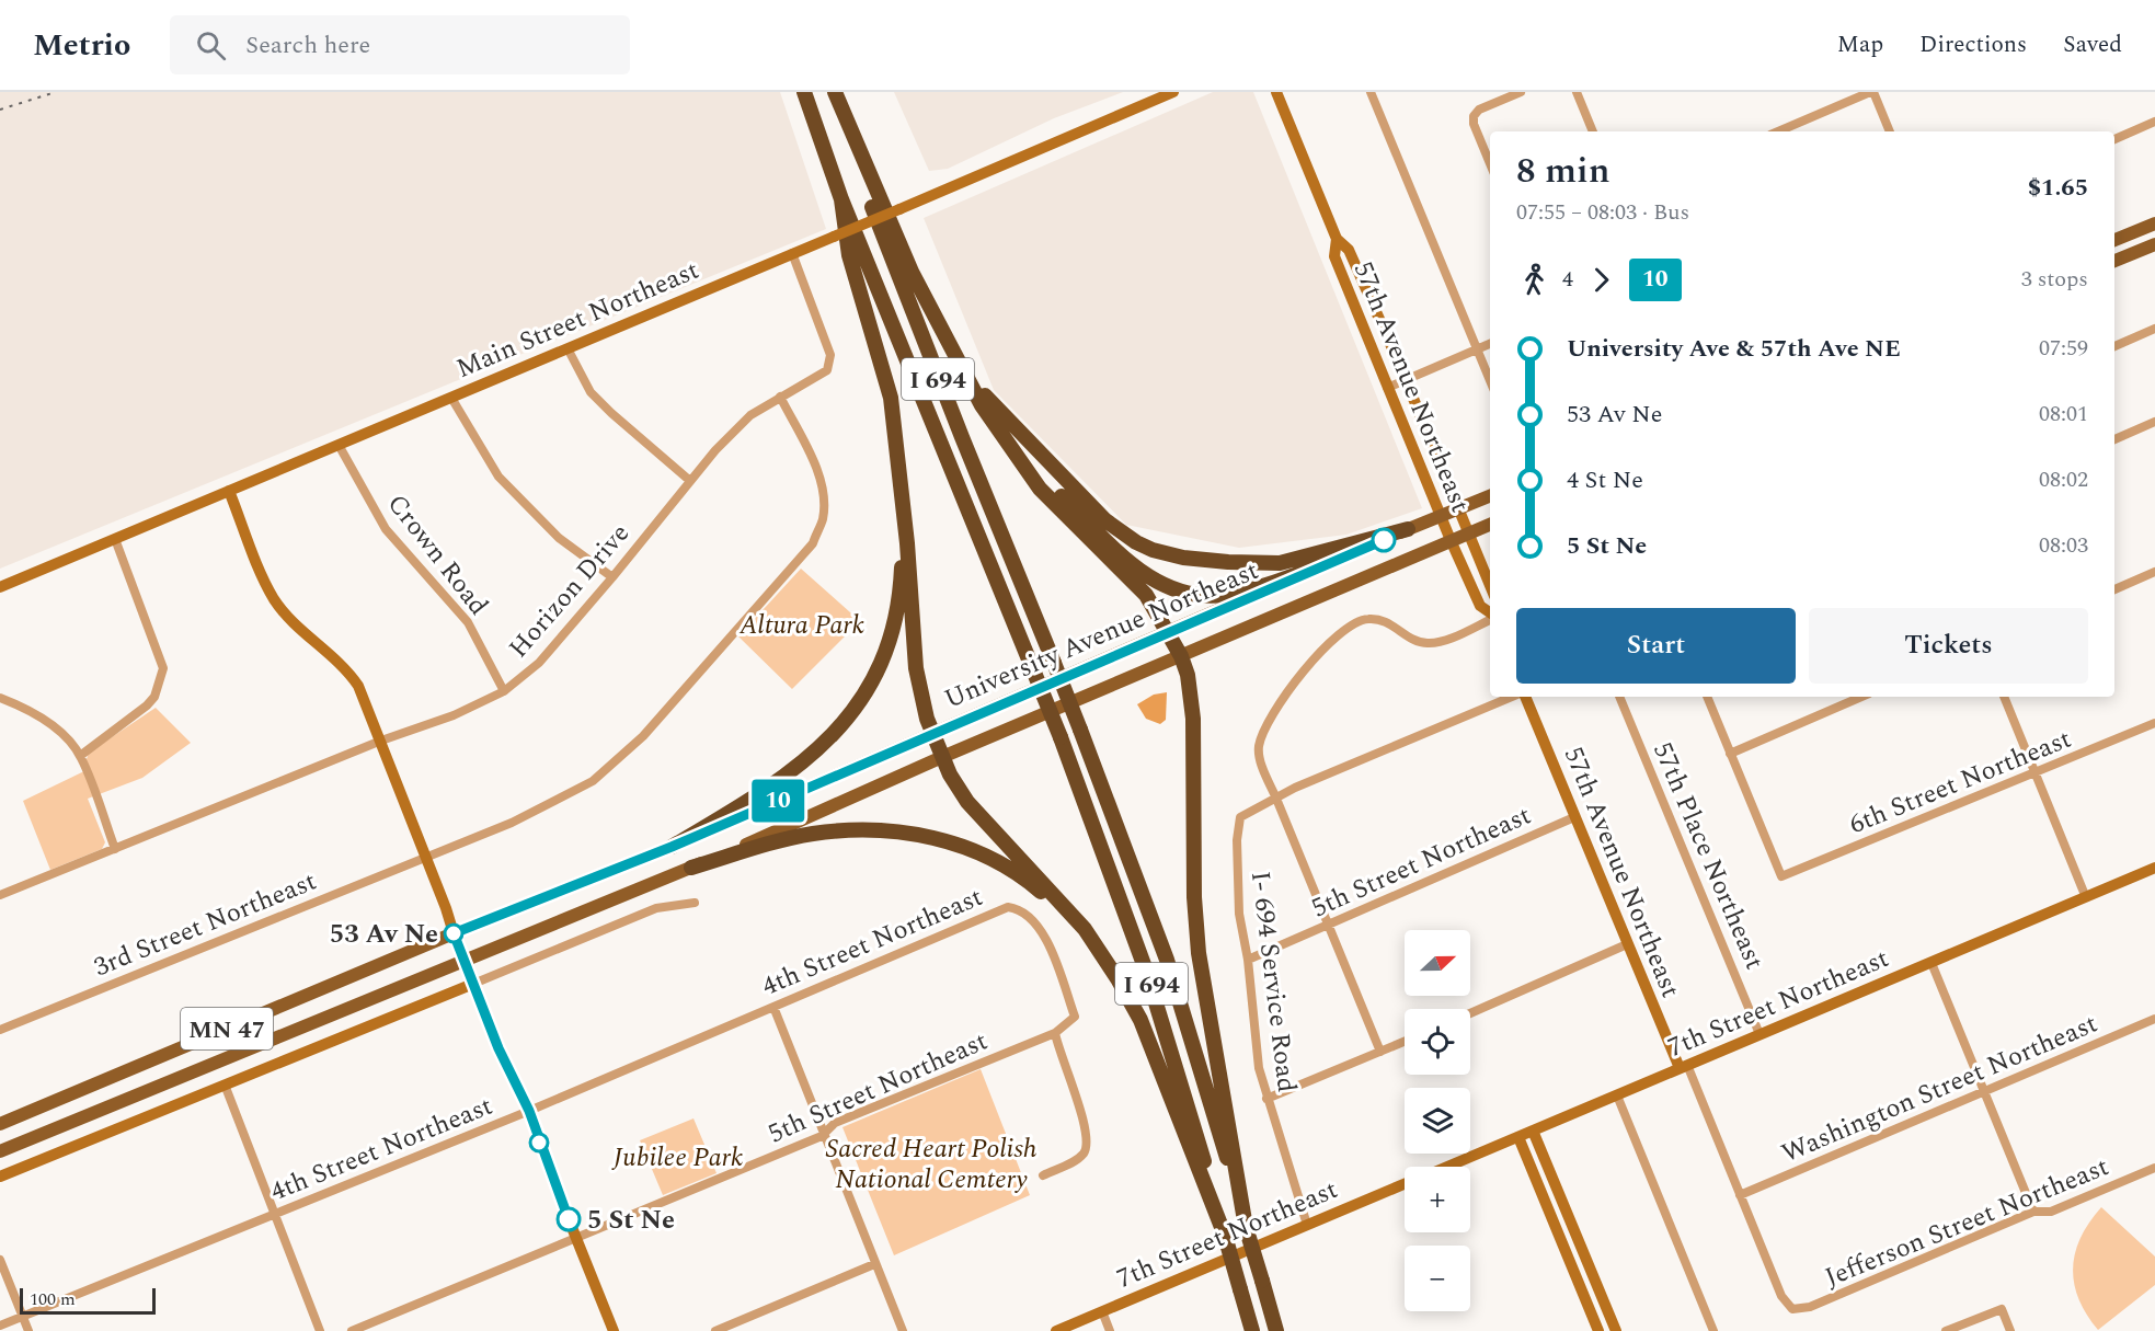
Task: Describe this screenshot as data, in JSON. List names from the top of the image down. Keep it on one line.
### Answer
{"streets":{"highway":["I 694"],"main road":["University Avenue Northeast","MN 47"],"street":["Main Street Northeast","57th Avenue Northeast","Crown Road","Horizon Drive","6th Street Northeast","57th Place Northeast","5th Street Northeast","3rd Street Northeast","4th Street Northeast","I- 694 Service Road","7th Street Northeast","Washington Street Northeast","Jefferson Street Northeast"]},"crossings":[["Main Street Northeast","Crown Road"],["Main Street Northeast","Horizon Drive"],["57th Avenue Northeast","University Avenue Northeast"],["57th Avenue Northeast","5th Street Northeast"],["57th Avenue Northeast","7th Street Northeast"],["Crown Road","Horizon Drive"],["Horizon Drive","3rd Street Northeast"],["57th Place Northeast","7th Street Northeast"],["5th Street Northeast","4th Street Northeast"],["5th Street Northeast","I- 694 Service Road"],["I- 694 Service Road","7th Street Northeast"],["Washington Street Northeast","Jefferson Street Northeast"]],"parks":["Altura Park","Sacred Heart Polish National Cemtery","Jubilee Park"],"places":["53 Av Ne","5 St Ne"],"lines":["bus line 10"],"scale_bar":"100 m","north":"right","page":{"header":"Metrio","search":"Search here","nav":["Map","Directions","Saved"],"on_map":"10","heading":["8 min","07:55 – 08:03 · Bus","$1.65"],"legs":["4","10","3 stops"],"list":[{"name":"University Ave & 57th Ave NE","value":"07:59"},{"name":"53 Av Ne","value":"08:01"},{"name":"4 St Ne","value":"08:02"},{"name":"5 St Ne","value":"08:03"}],"buttons":["Start","Tickets"],"map_buttons":["+","−"],"scale":"100 m"}}
